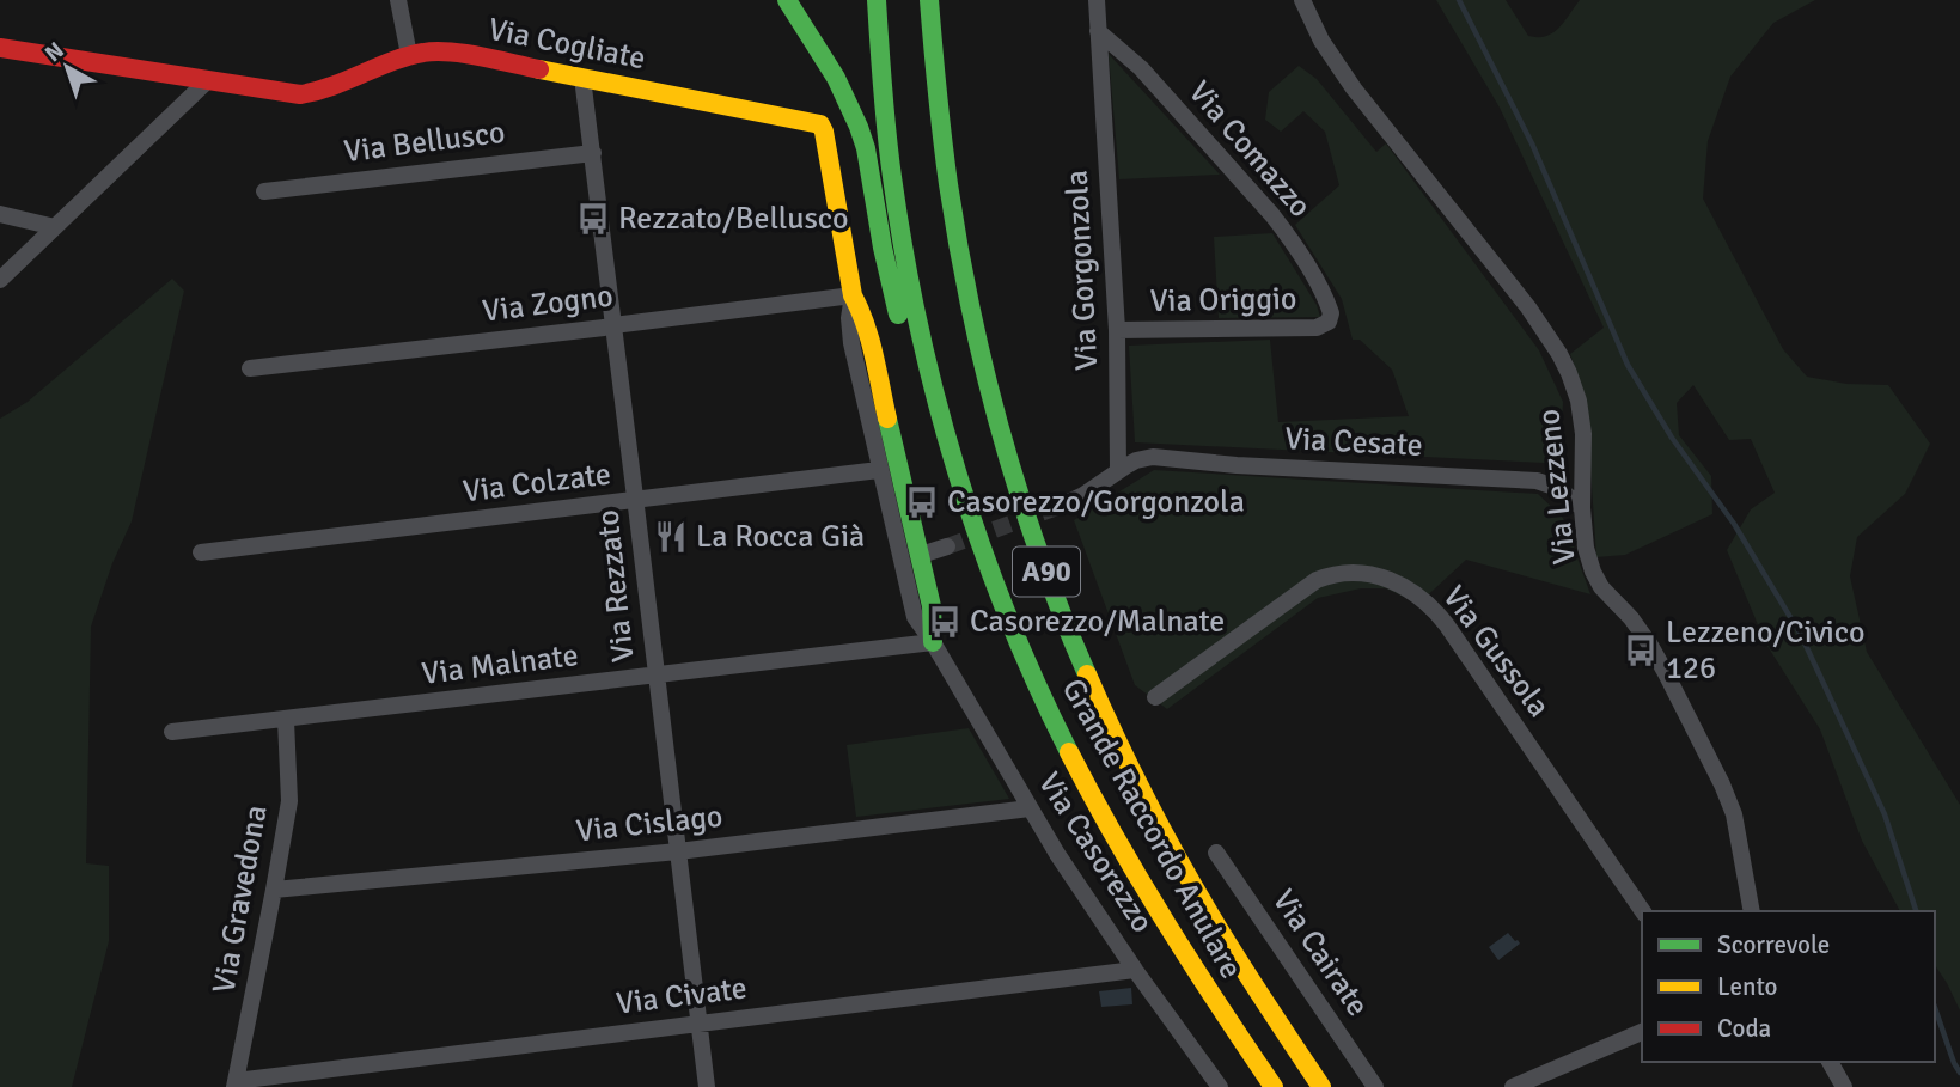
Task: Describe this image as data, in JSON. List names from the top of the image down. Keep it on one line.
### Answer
{"streets":{"main road":["Via Cogliate","A90","Grande Raccordo Anulare","Via Casorezzo"],"street":["Via Bellusco","Via Comazzo","Via Gorgonzola","Via Origgio","Via Zogno","Via Cesate","Via Colzate","Via Lezzeno","Via Rezzato","Via Gussola","Via Malnate","Via Cislago","Via Gravedona","Via Cairate","Via Civate"]},"crossings":[["Via Cogliate","Via Rezzato"],["Via Cogliate","Via Casorezzo"],["Via Bellusco","Via Rezzato"],["Via Comazzo","Via Gorgonzola"],["Via Comazzo","Via Origgio"],["Via Gorgonzola","Via Origgio"],["Via Gorgonzola","Via Cesate"],["Via Zogno","Via Rezzato"],["Via Zogno","Via Casorezzo"],["Via Cesate","Via Lezzeno"],["Via Colzate","Via Rezzato"],["Via Colzate","Via Casorezzo"],["Via Rezzato","Via Malnate"],["Via Rezzato","Via Cislago"],["Via Rezzato","Via Civate"],["Via Malnate","Via Casorezzo"],["Via Malnate","Via Gravedona"],["Via Cislago","Via Casorezzo"],["Via Cislago","Via Gravedona"],["Via Casorezzo","Via Civate"],["Via Gravedona","Via Civate"]],"places":{"bus stop":["Rezzato/Bellusco","Casorezzo/Gorgonzola","Casorezzo/Malnate","Lezzeno/Civico 126"],"restaurant":["La Rocca Già"]},"legend":["Scorrevole","Lento","Coda"],"north":"top left"}
